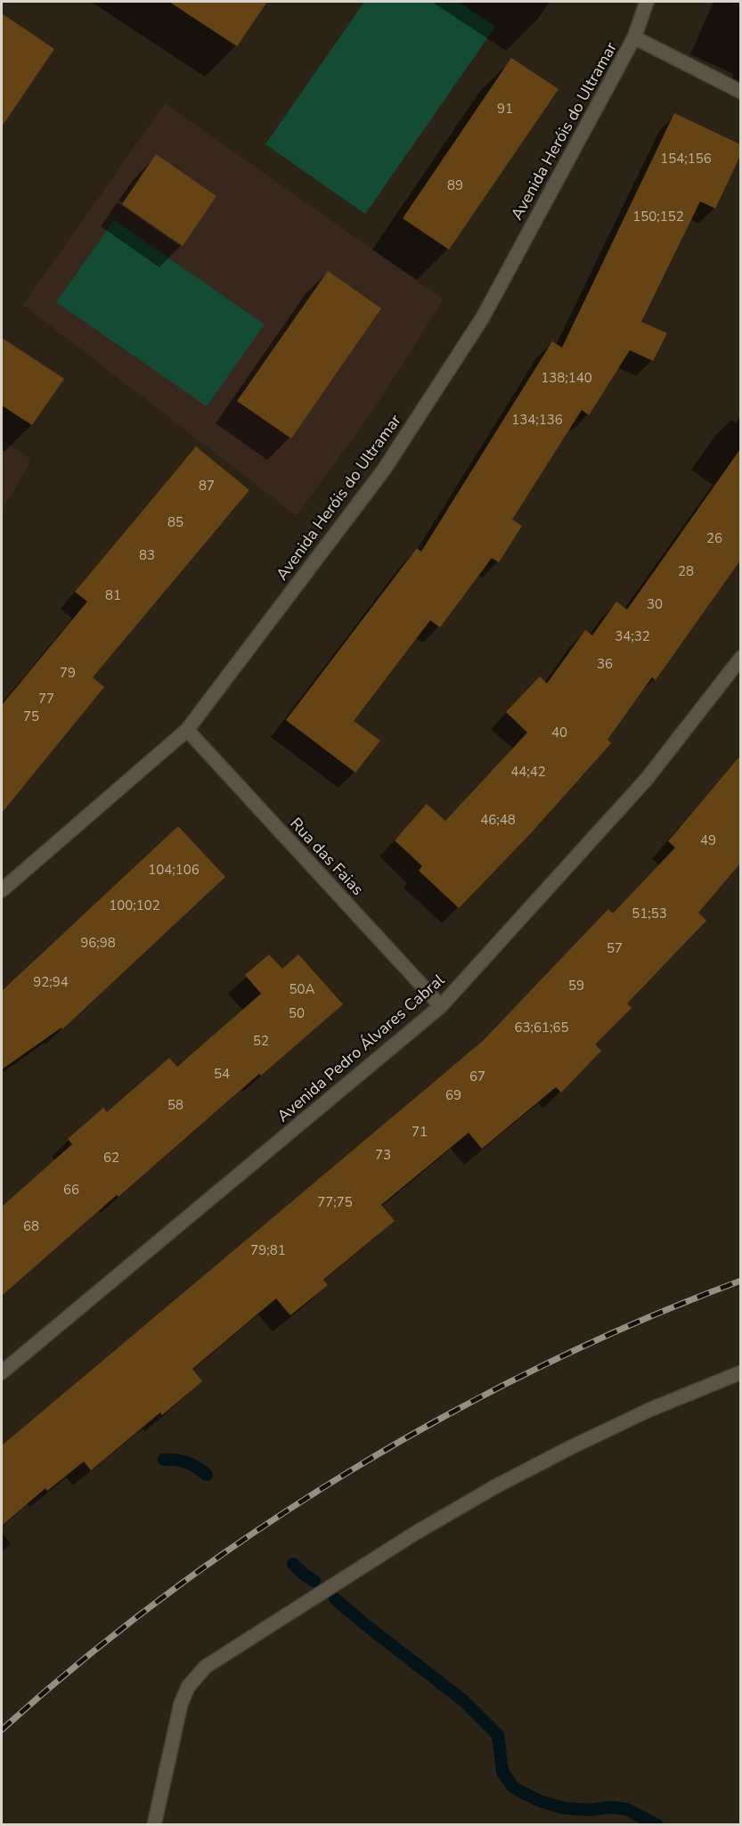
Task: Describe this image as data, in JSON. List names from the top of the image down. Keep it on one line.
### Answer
{"streets":{"street":["Avenida Heróis do Ultramar","Rua das Faias","Avenida Pedro Álvares Cabral"]},"crossings":[["Avenida Heróis do Ultramar","Rua das Faias"],["Rua das Faias","Avenida Pedro Álvares Cabral"]],"house_numbers":["91","154;156","89","150;152","138;140","134;136","87","85","26","83","28","81","30","34;32","36","79","77","75","40","44;42","46;48","49","104;106","100;102","51;53","96;98","57","92;94","59","50A","50","63;61;65","52","54","67","69","58","71","73","62","66","77;75","68","79;81"]}
